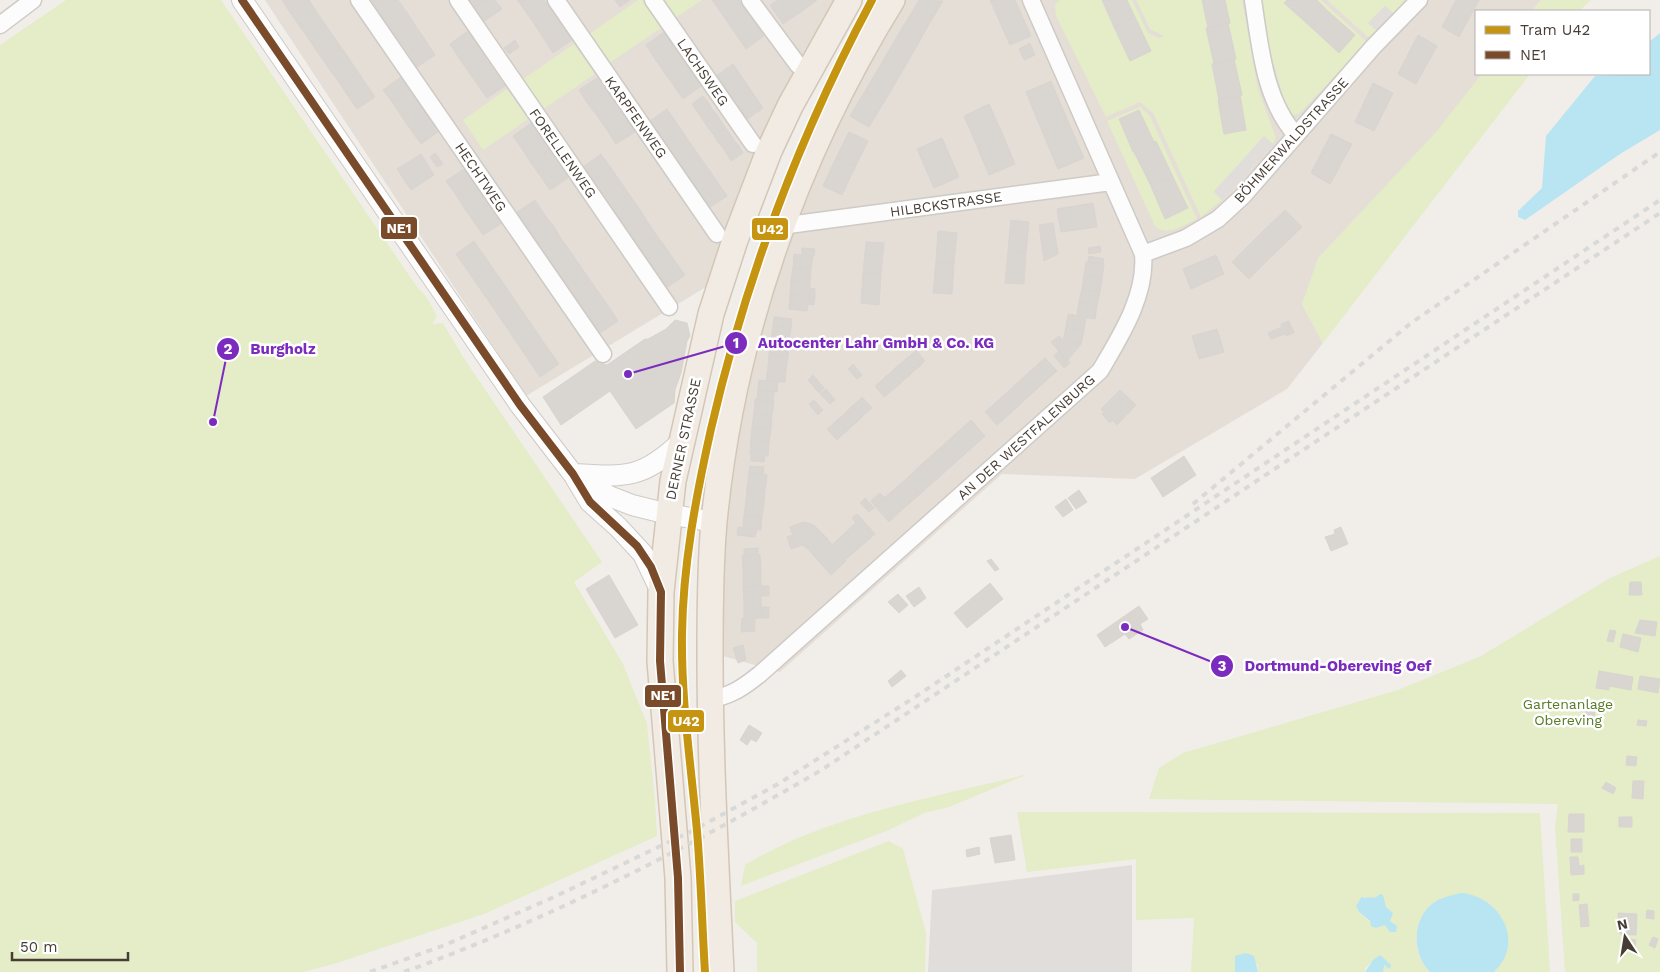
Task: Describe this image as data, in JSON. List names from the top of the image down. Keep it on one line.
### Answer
{"streets":{"main road":["DERNER STRASSE"],"street":["LACHSWEG","KARPFENWEG","BÖHMERWALDSTRASSE","FORELLENWEG","HECHTWEG","HILBCKSTRASSE","AN DER WESTFALENBURG"]},"crossings":[["BÖHMERWALDSTRASSE","AN DER WESTFALENBURG"],["HILBCKSTRASSE","AN DER WESTFALENBURG"]],"parks":["Gartenanlage Obereving"],"places":["Autocenter Lahr GmbH & Co. KG","Burgholz","Dortmund-Obereving Oef"],"lines":["tram line U42","transit line NE1"],"legend":["Tram U42","NE1"],"scale_bar":"50 m","north":"top"}
